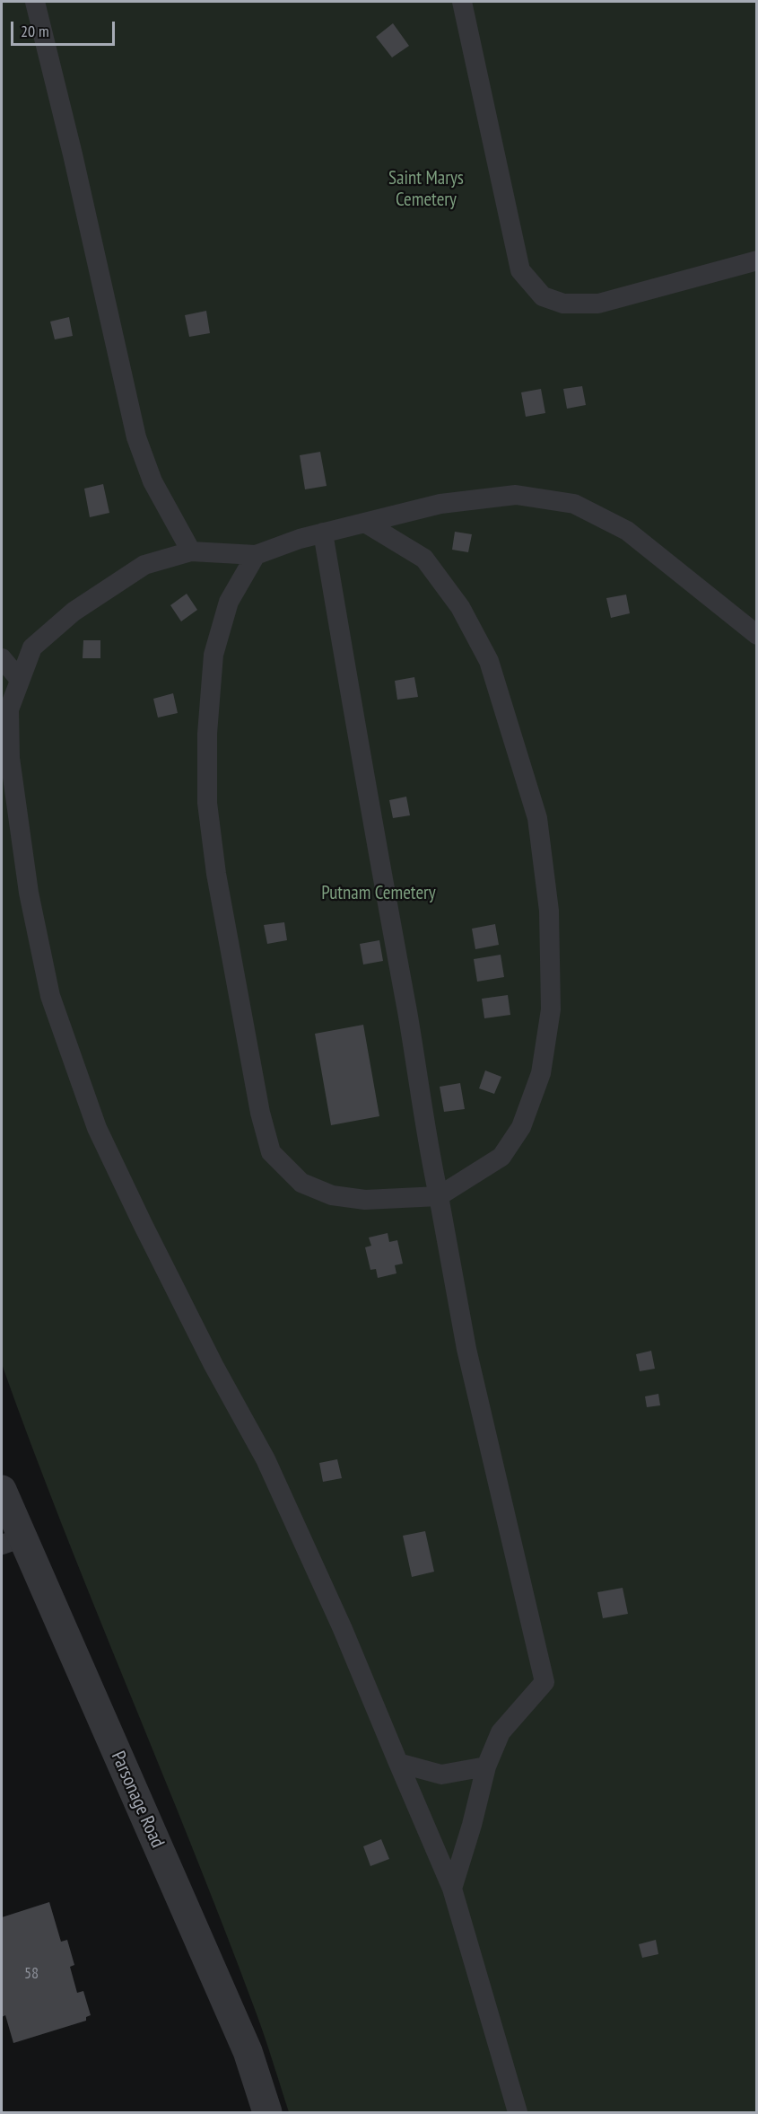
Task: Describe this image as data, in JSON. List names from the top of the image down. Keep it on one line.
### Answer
{"streets":{"street":["Parsonage Road"]},"parks":["Saint Marys Cemetery","Putnam Cemetery"],"house_numbers":["58"],"scale_bar":"20 m"}
